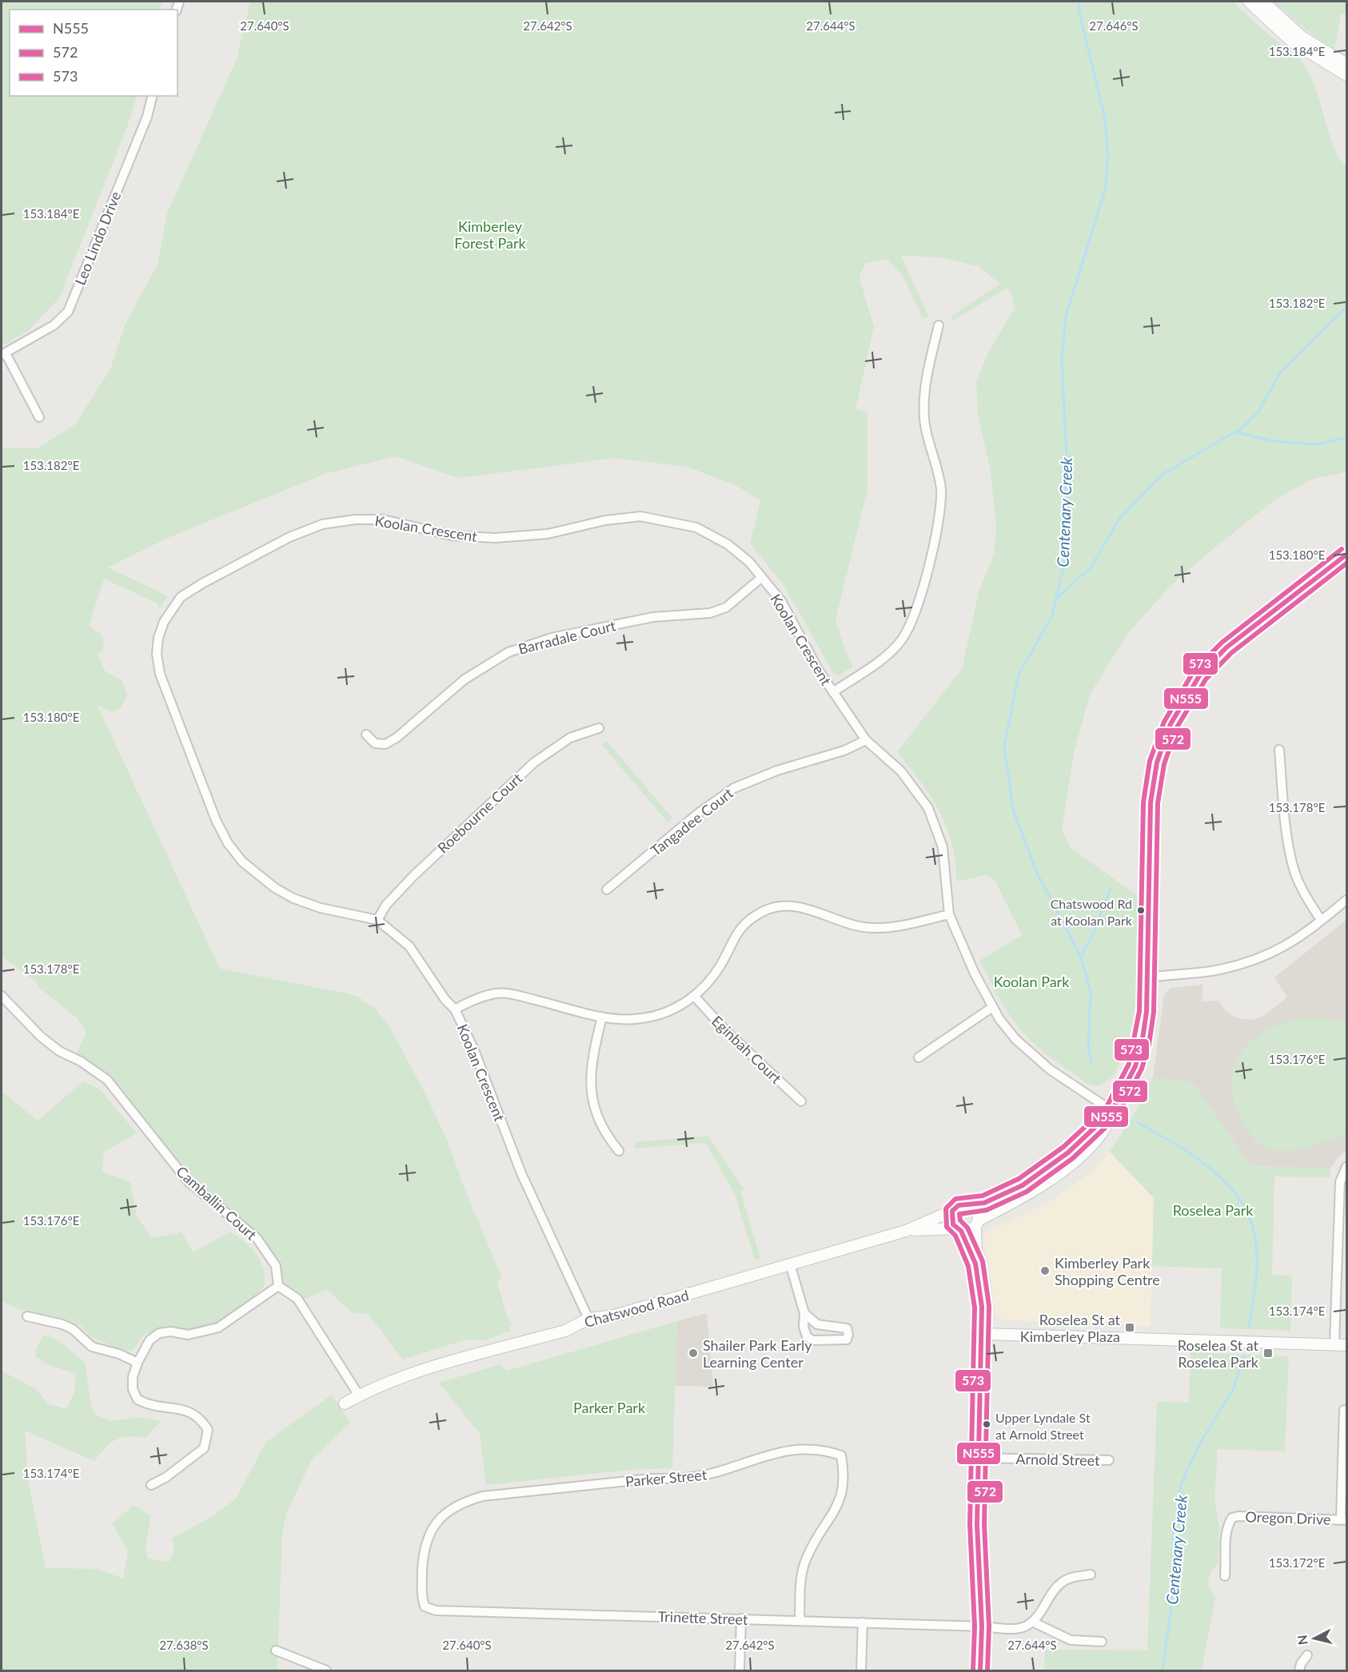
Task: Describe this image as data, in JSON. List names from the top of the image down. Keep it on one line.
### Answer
{"streets":{"street":["Leo Lindo Drive","Koolan Crescent","Barradale Court","Roebourne Court","Tangadee Court","Eginbah Court","Camballin Court","Chatswood Road","Arnold Street","Parker Street","Oregon Drive","Trinette Street"]},"crossings":[["Koolan Crescent","Barradale Court"],["Koolan Crescent","Roebourne Court"],["Koolan Crescent","Tangadee Court"],["Koolan Crescent","Chatswood Road"],["Parker Street","Trinette Street"]],"water":["Centenary Creek"],"parks":["Kimberley Forest Park","Koolan Park","Roselea Park","Parker Park"],"places":{"other":["Chatswood Rd at Koolan Park","Kimberley Park Shopping Centre","Shailer Park Early Learning Center","Upper Lyndale St at Arnold Street"],"transit":["Roselea St at Kimberley Plaza","Roselea St at Roselea Park"]},"lines":["transit line 573","transit line N555","transit line 572"],"legend":["N555","572","573"],"north":"left","coordinates":["27.640°S","27.642°S","27.644°S","27.646°S","153.184°E","153.182°E","153.180°E","153.178°E","153.176°E","153.174°E","153.172°E","27.638°S"]}
